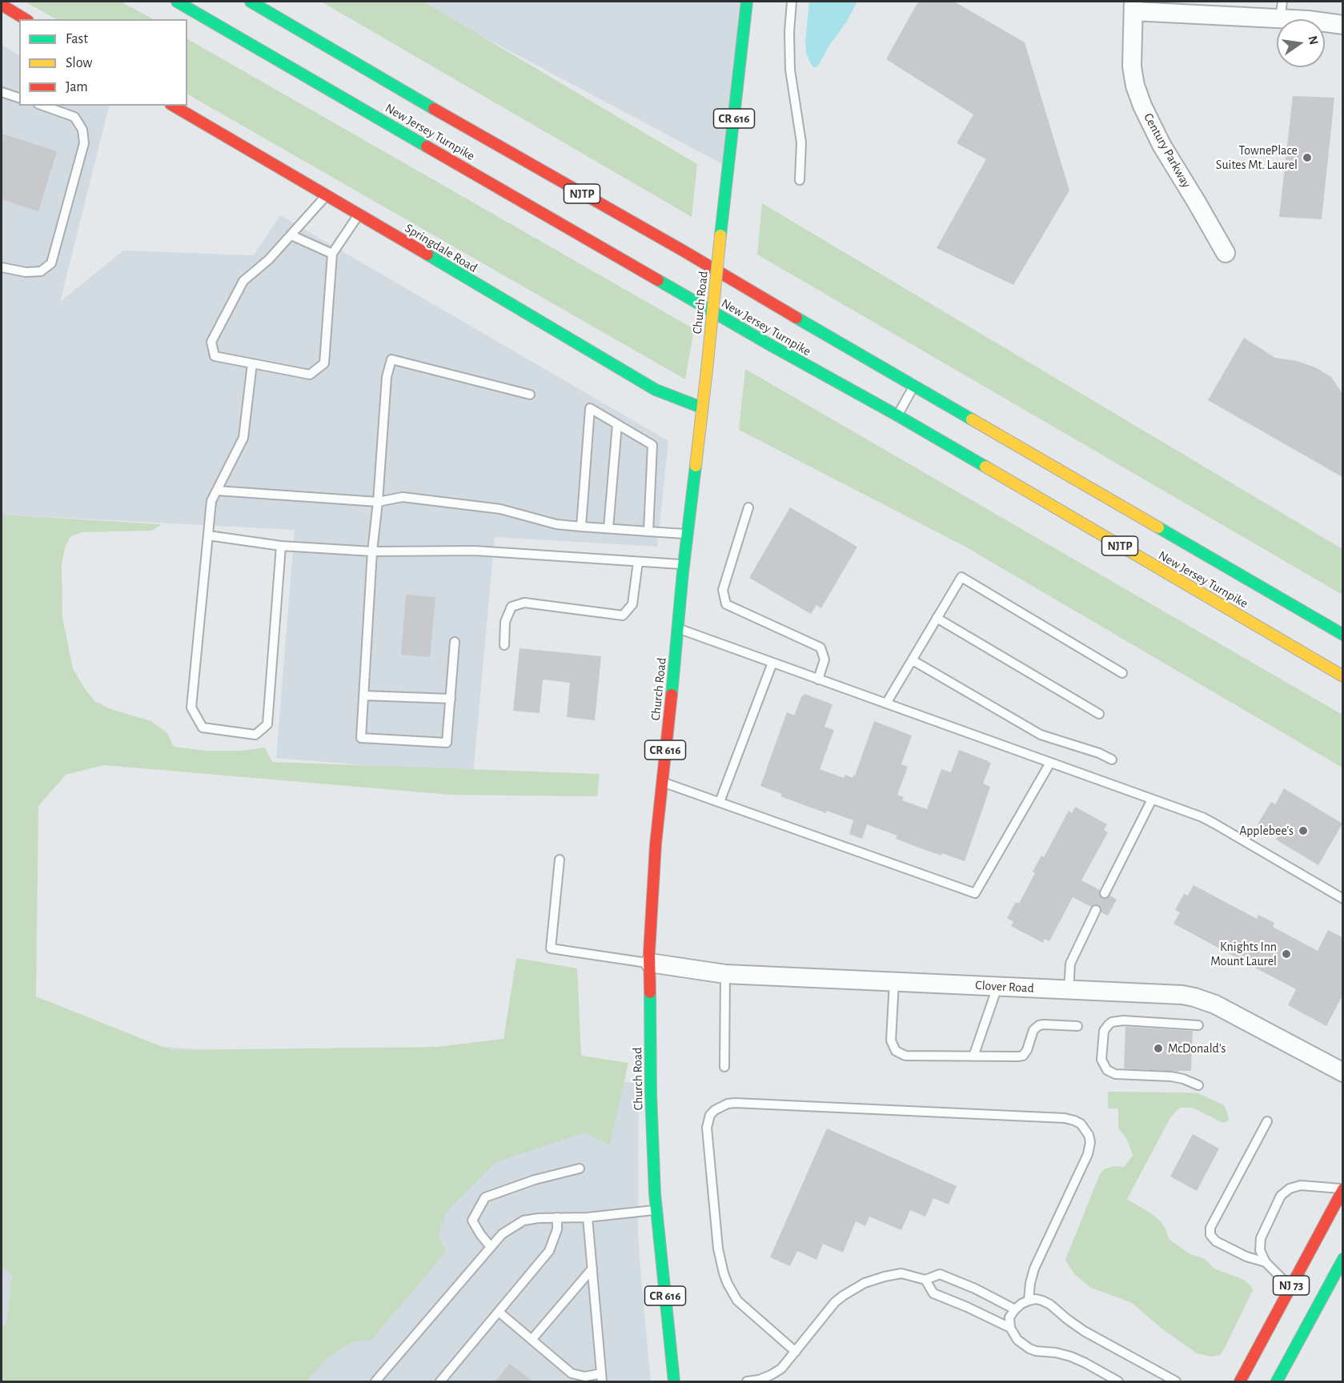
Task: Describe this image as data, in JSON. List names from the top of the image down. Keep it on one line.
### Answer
{"streets":{"main road":["CR 616","New Jersey Turnpike","NJTP","Springdale Road","Church Road","NJ 73"],"street":["Century Parkway","Clover Road"]},"crossings":[["Springdale Road","Church Road"],["Church Road","Clover Road"]],"places":["TownePlace Suites Mt. Laurel","Applebee's","Knights Inn Mount Laurel","McDonald's"],"legend":["Fast","Slow","Jam"],"north":"right"}
